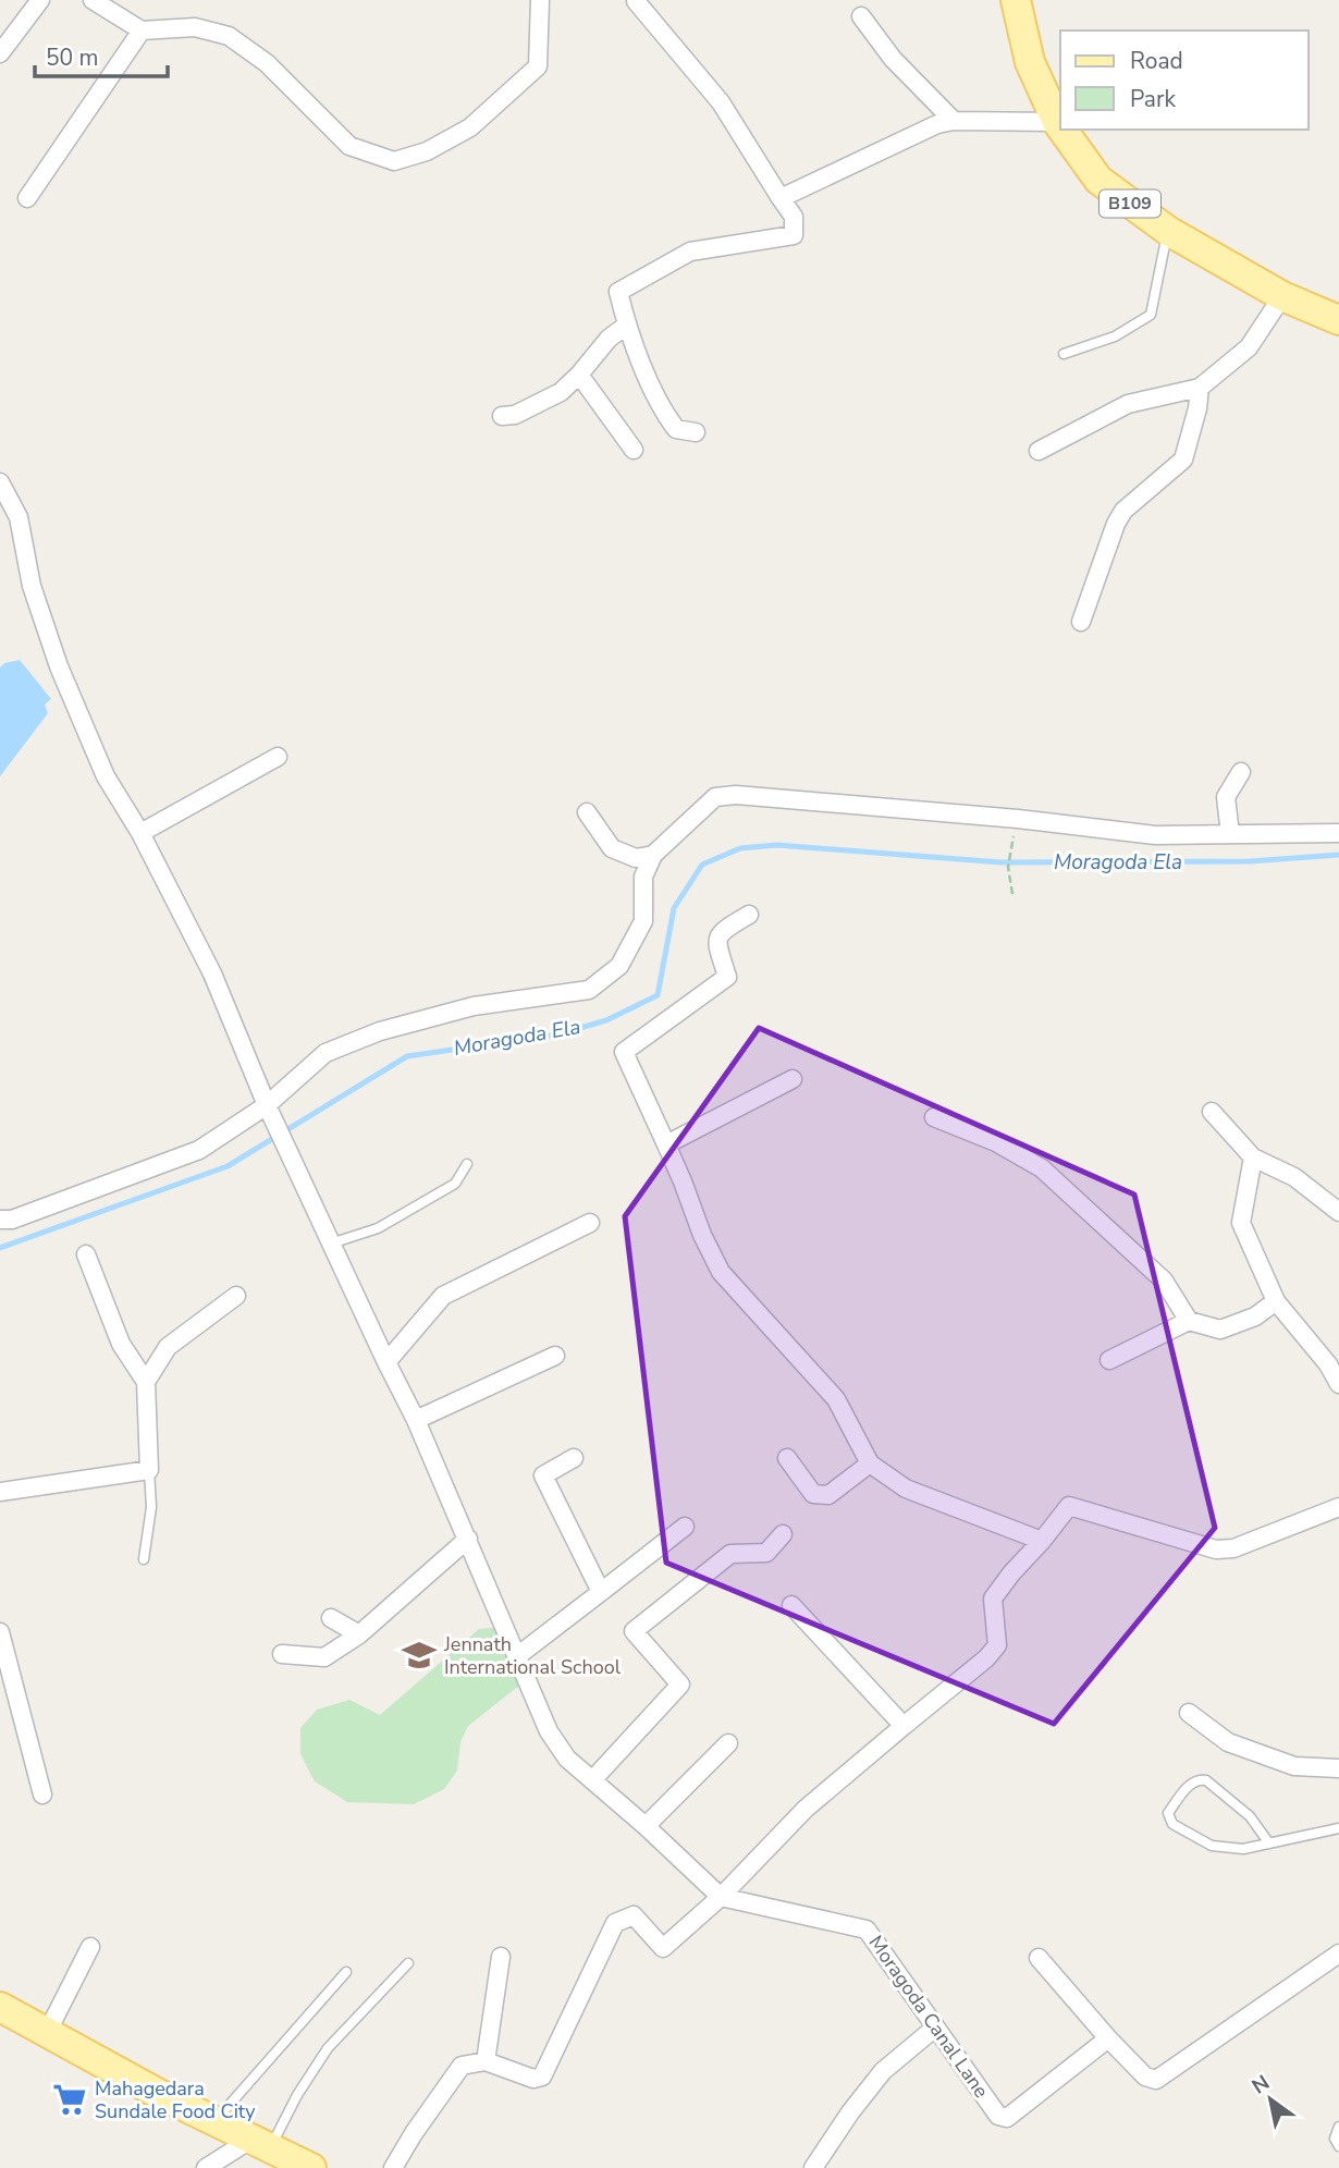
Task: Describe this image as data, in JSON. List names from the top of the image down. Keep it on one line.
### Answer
{"streets":{"main road":["B109"],"street":["Moragoda Canal Lane"]},"water":["Moragoda Ela"],"places":{"school or university":["Jennath International School"],"supermarket":["Mahagedara Sundale Food City"]},"legend":["Road","Park"],"scale_bar":"50 m","north":"top left"}
